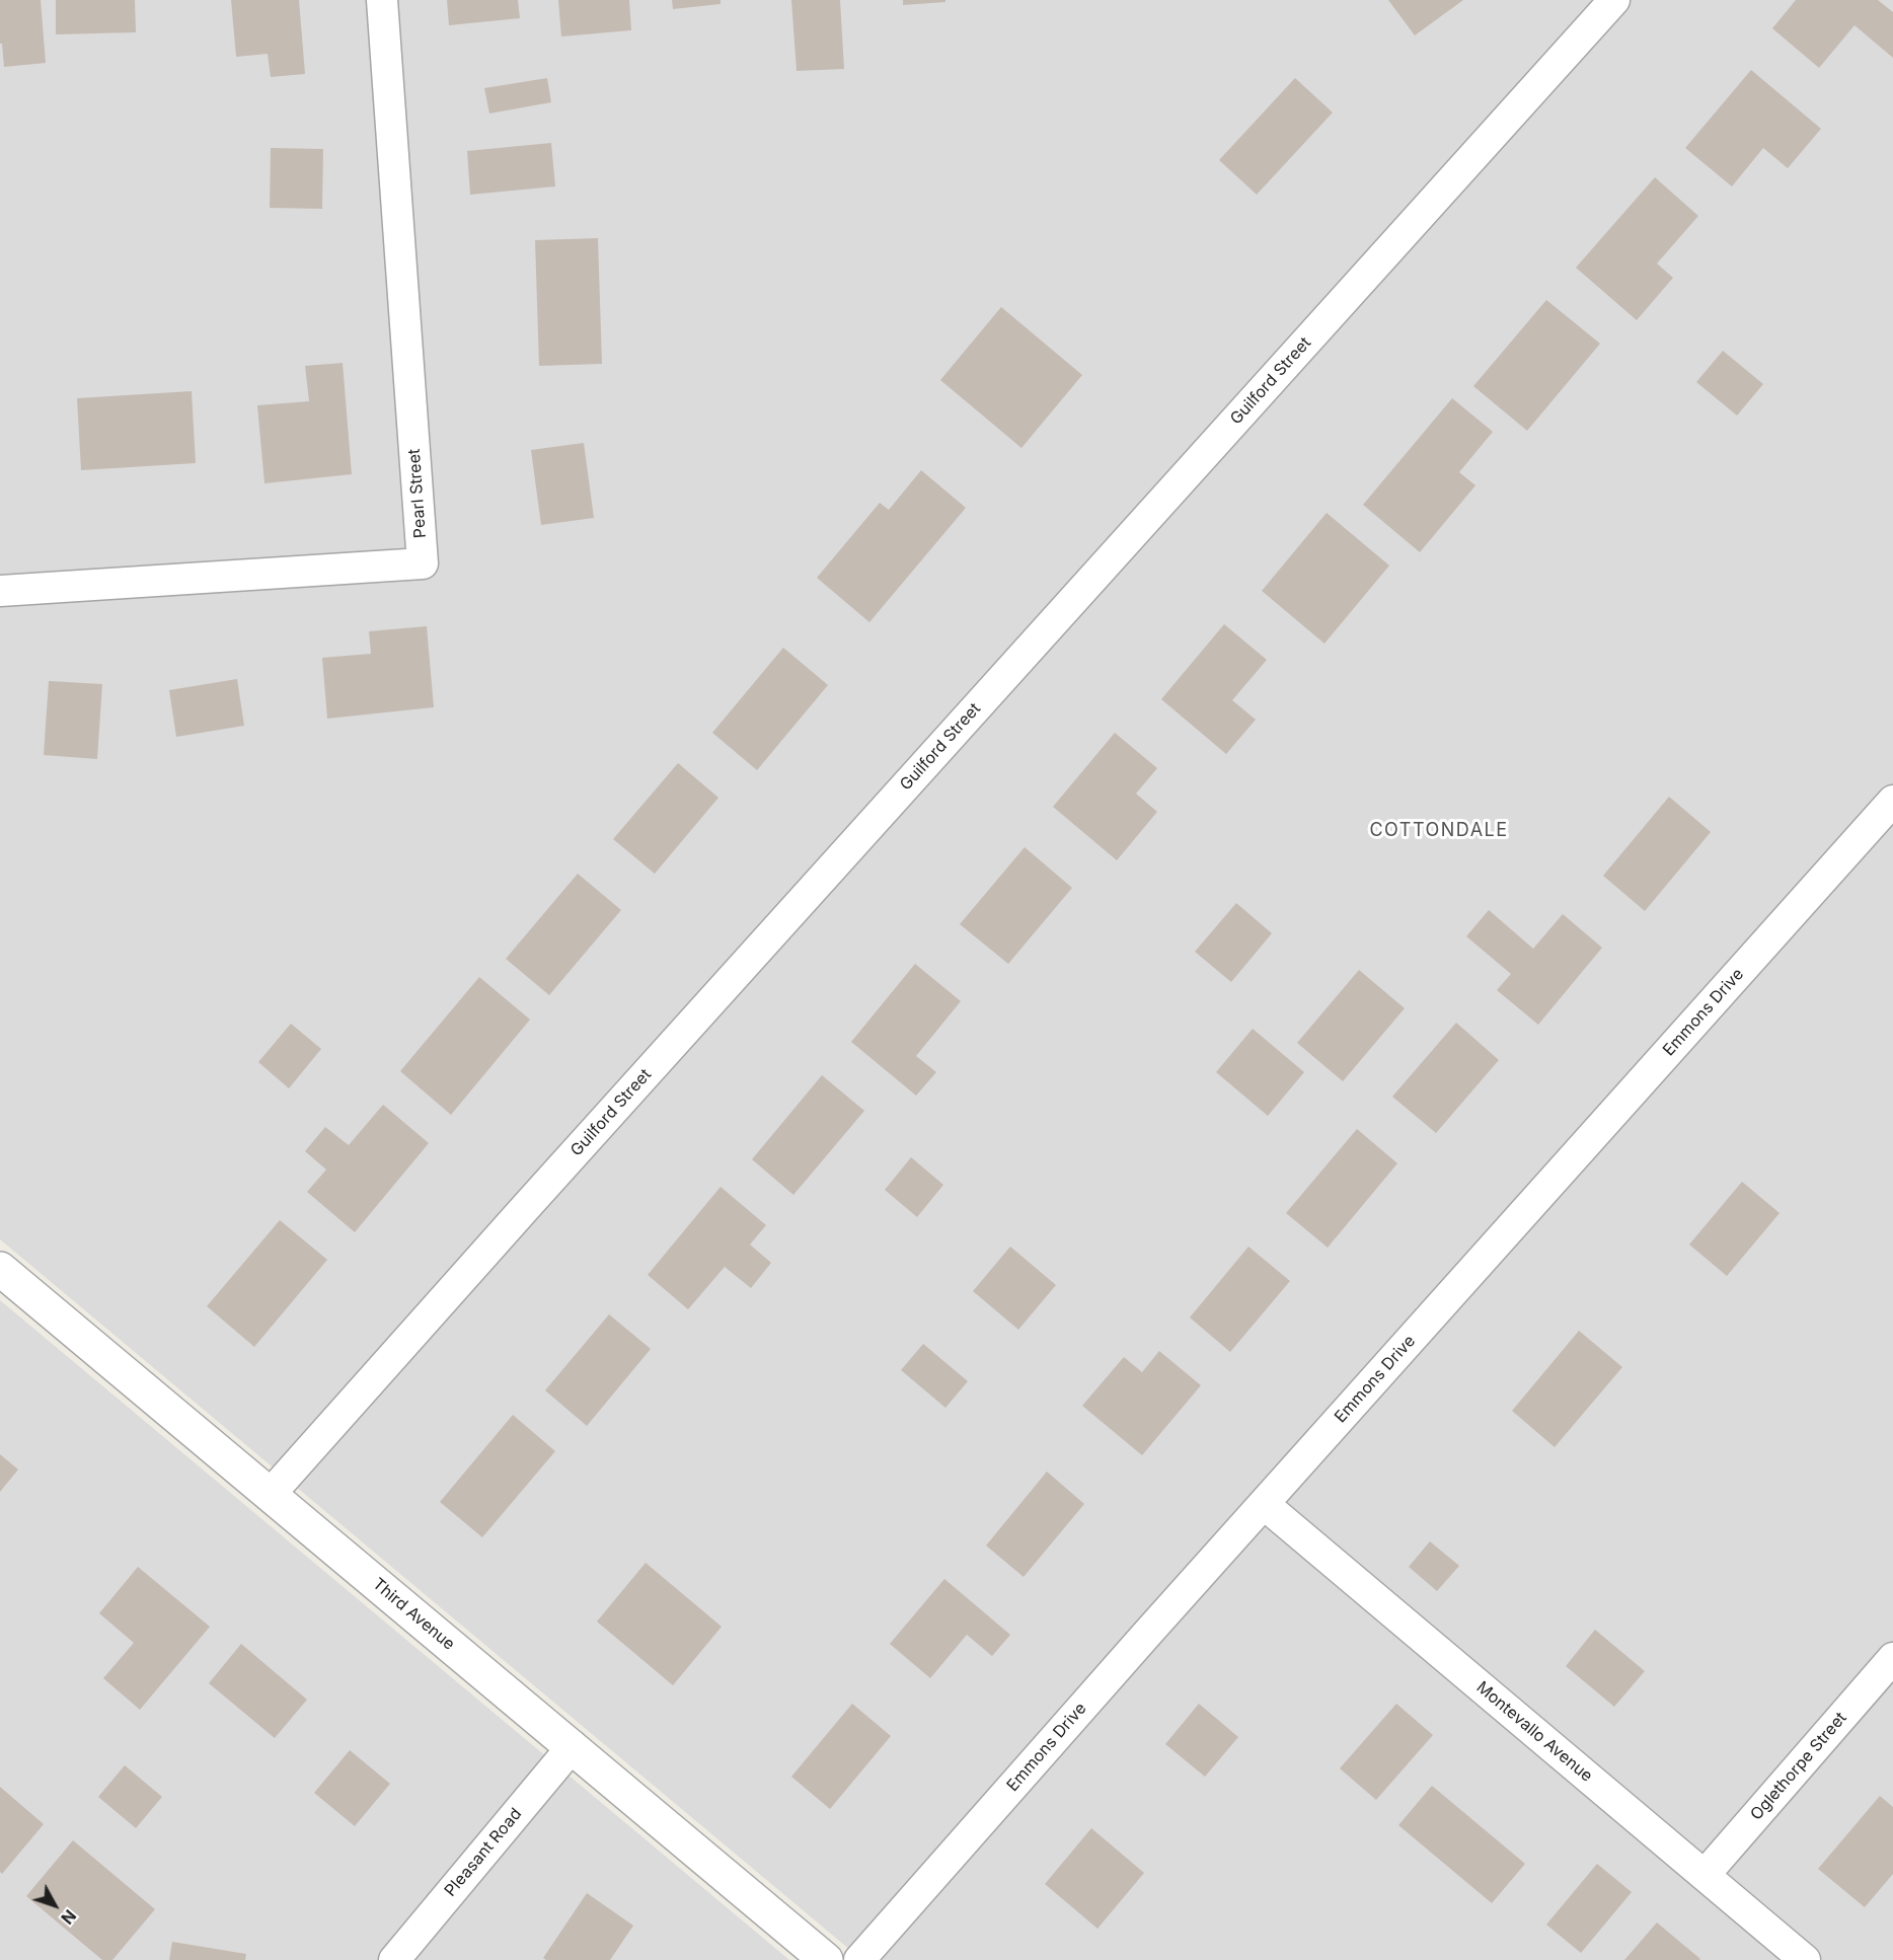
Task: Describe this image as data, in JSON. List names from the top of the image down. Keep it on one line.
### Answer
{"streets":{"street":["Guilford Street","Pearl Street","Emmons Drive","Third Avenue","Montevallo Avenue","Oglethorpe Street","Pleasant Road"]},"crossings":[["Guilford Street","Third Avenue"],["Emmons Drive","Montevallo Avenue"],["Third Avenue","Pleasant Road"],["Montevallo Avenue","Oglethorpe Street"]],"districts":["COTTONDALE"],"north":"bottom right"}
